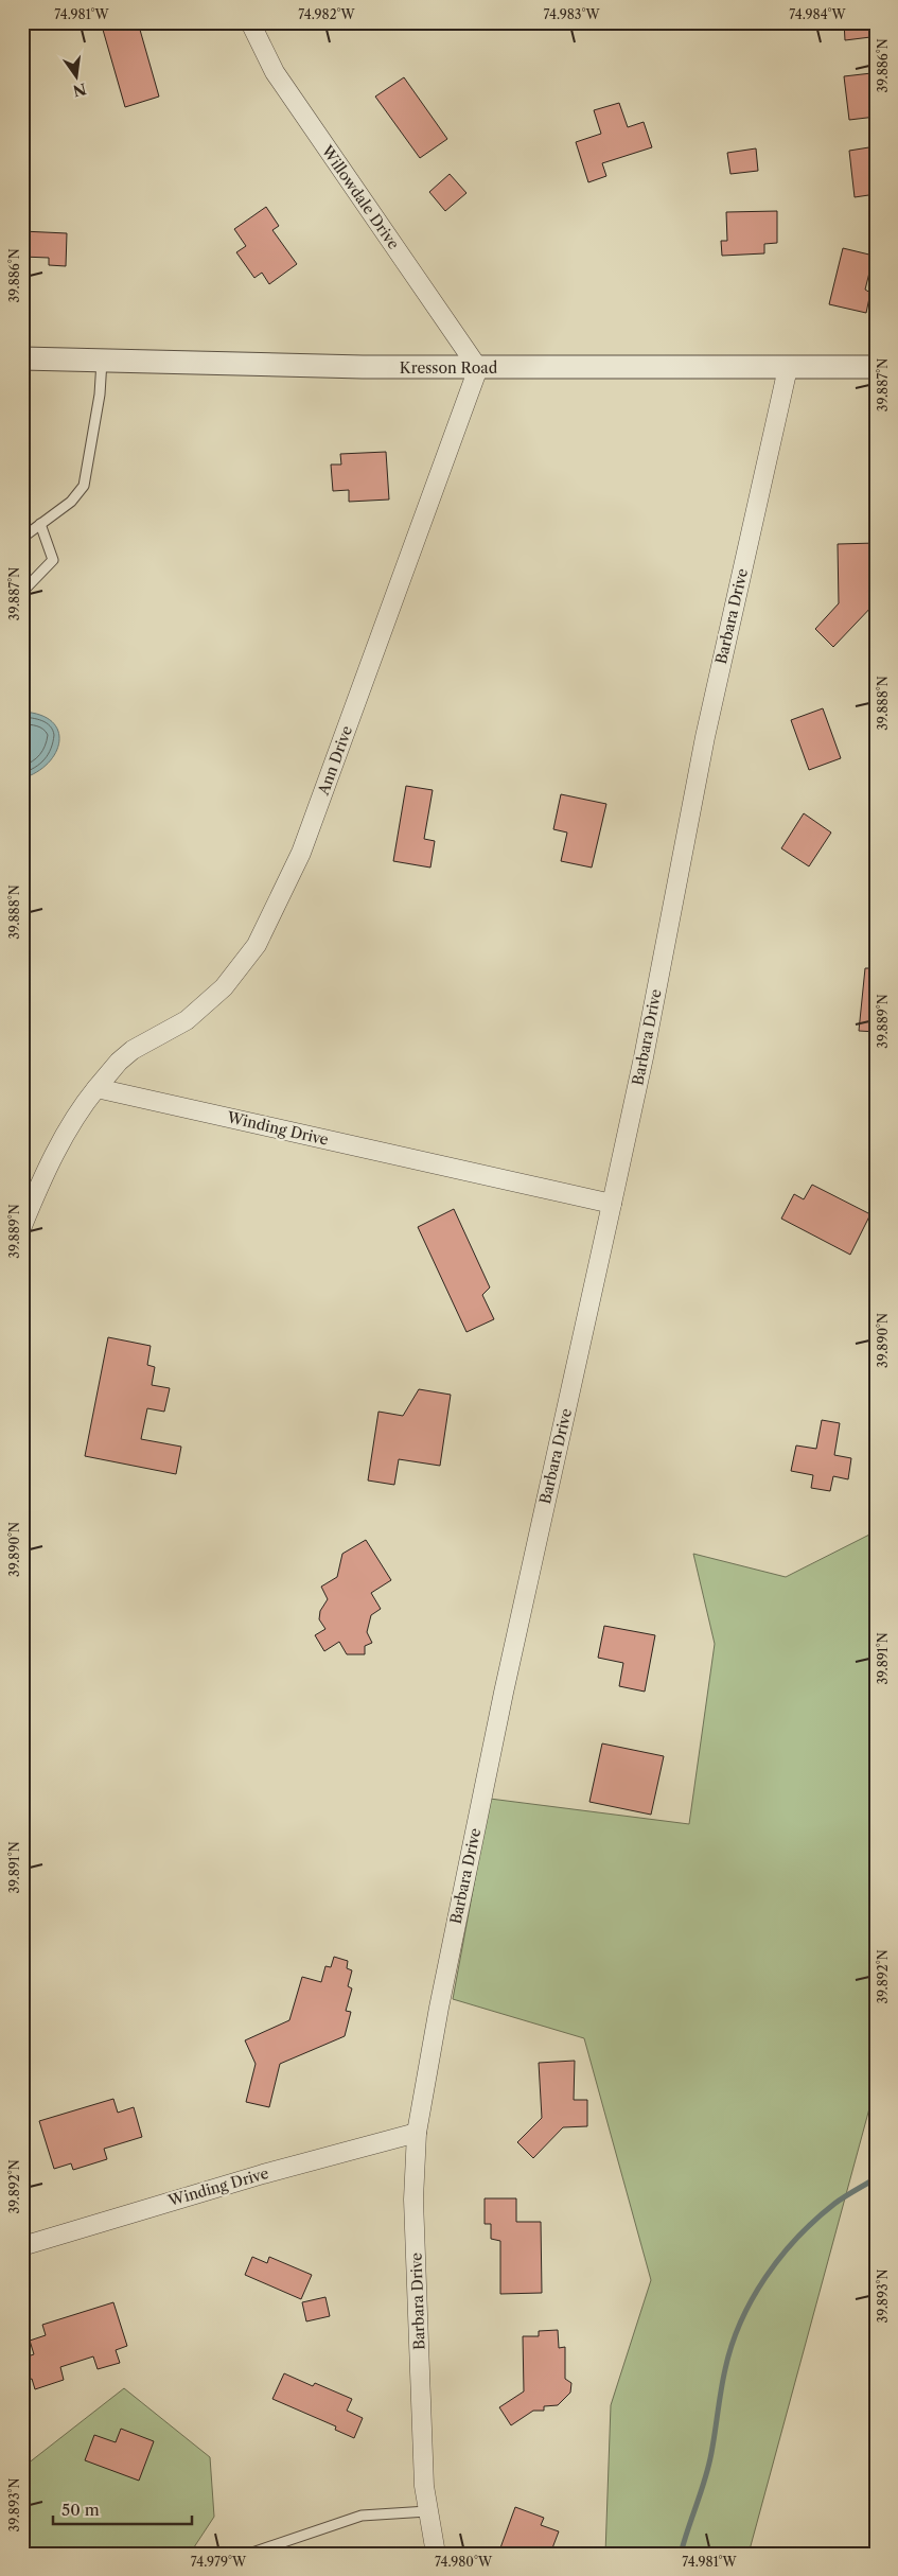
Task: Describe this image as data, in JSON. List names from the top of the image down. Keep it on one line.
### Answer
{"streets":{"street":["Willowdale Drive","Kresson Road","Barbara Drive","Ann Drive","Winding Drive"]},"crossings":[["Willowdale Drive","Kresson Road"],["Willowdale Drive","Ann Drive"],["Kresson Road","Barbara Drive"],["Kresson Road","Ann Drive"],["Barbara Drive","Winding Drive"],["Ann Drive","Winding Drive"]],"scale_bar":"50 m","north":"bottom","coordinates":["74.981°W","74.982°W","74.983°W","74.984°W","39.886°N","39.887°N","39.888°N","39.889°N","39.890°N","39.891°N","39.892°N","39.893°N","74.979°W","74.980°W"]}
